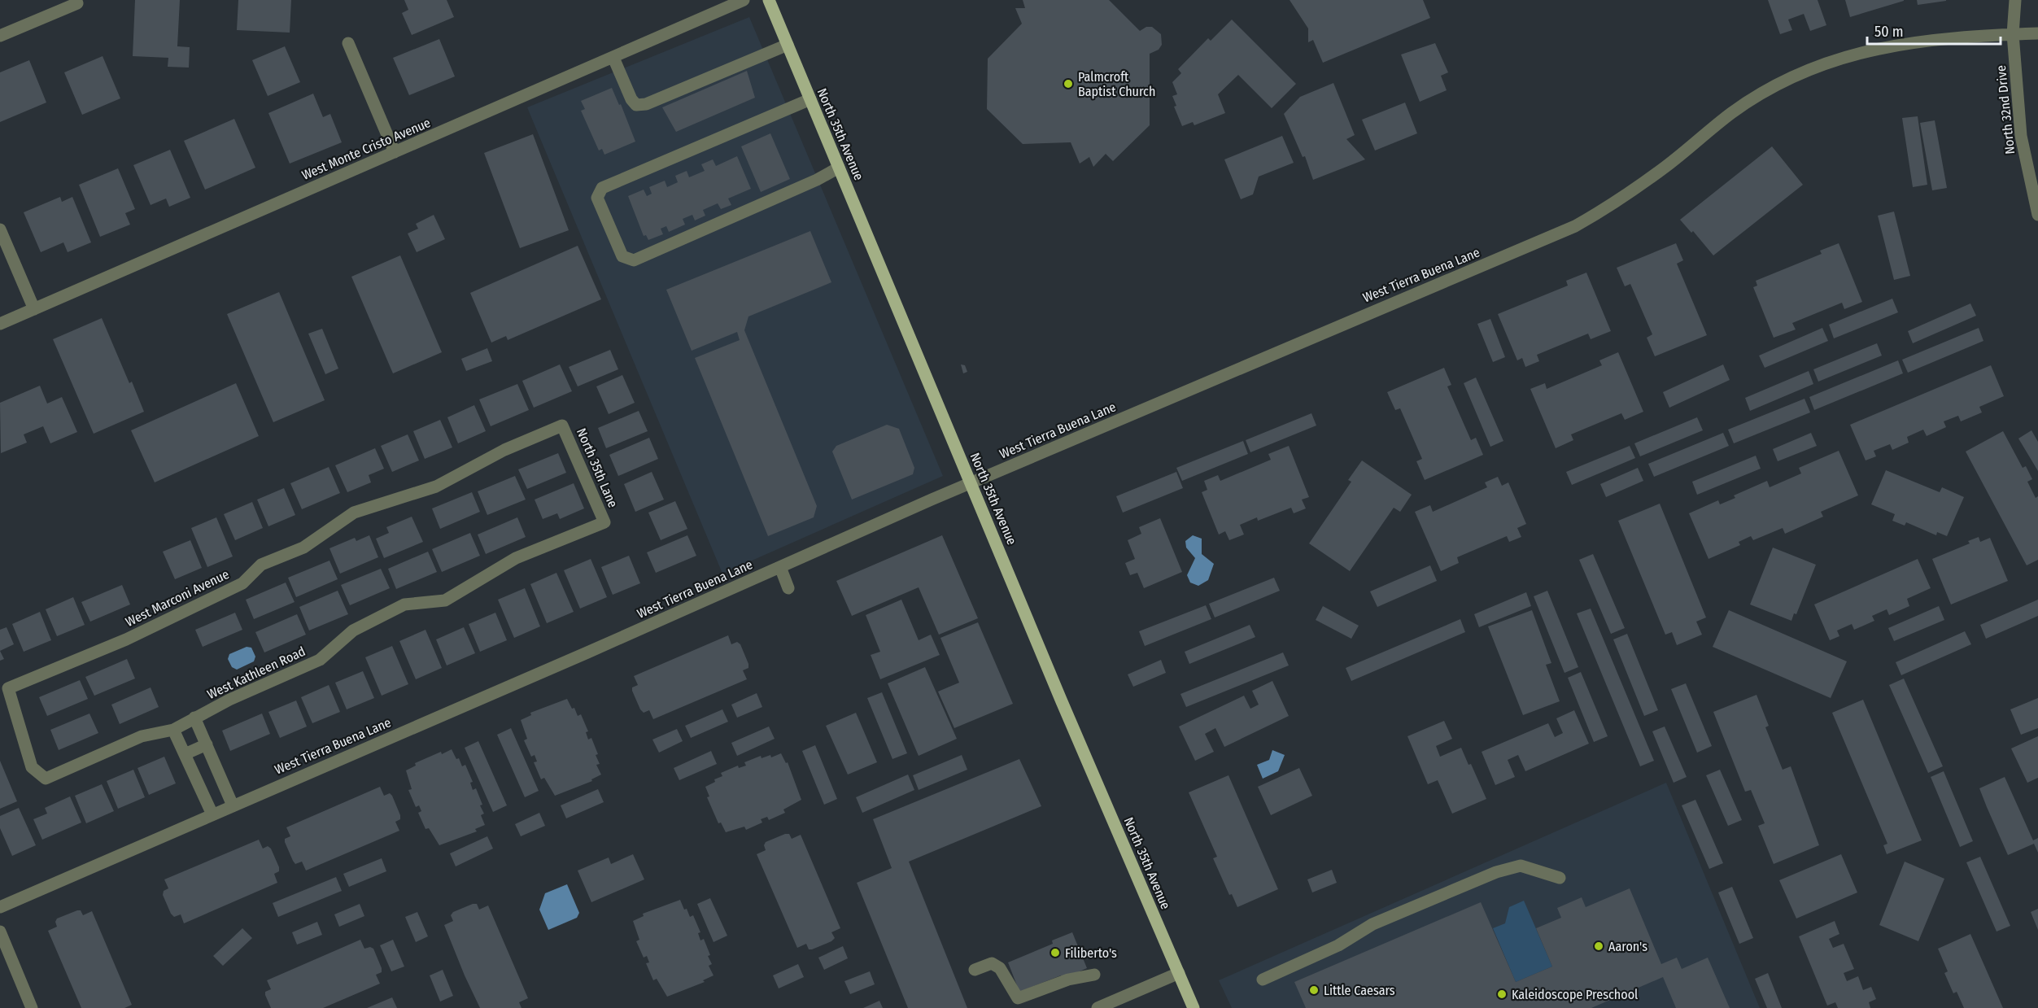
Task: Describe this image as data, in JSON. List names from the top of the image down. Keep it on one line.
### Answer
{"streets":{"main road":["North 35th Avenue"],"street":["North 32nd Drive","West Monte Cristo Avenue","West Tierra Buena Lane","North 35th Lane","West Marconi Avenue","West Kathleen Road"]},"crossings":[["North 32nd Drive","West Tierra Buena Lane"],["North 35th Avenue","West Tierra Buena Lane"],["North 35th Lane","West Marconi Avenue"],["North 35th Lane","West Kathleen Road"],["West Marconi Avenue","West Kathleen Road"]],"places":["Palmcroft Baptist Church","Aaron's","Filiberto's","Little Caesars","Kaleidoscope Preschool"],"scale_bar":"50 m"}
